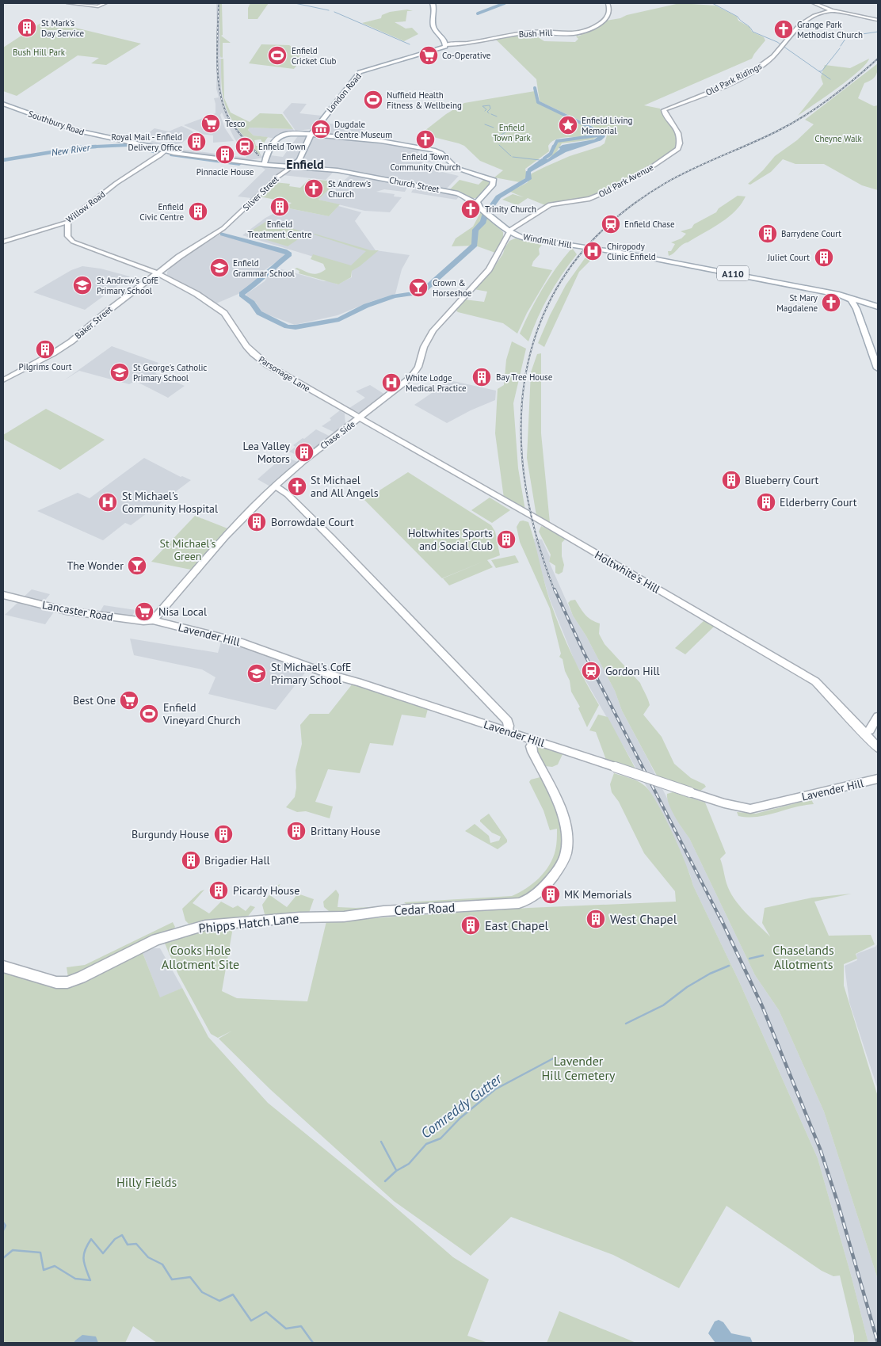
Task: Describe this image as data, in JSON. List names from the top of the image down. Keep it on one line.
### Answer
{"streets":{"main road":["London Road","Southbury Road","Church Street","Windmill Hill","A110"],"street":["Bush Hill","Old Park Ridings","Old Park Avenue","Silver Street","Willow Road","Baker Street","Parsonage Lane","Chase Side","Holtwhite's Hill","Lancaster Road","Lavender Hill","Cedar Road","Phipps Hatch Lane"]},"crossings":[["Bush Hill","London Road"],["Old Park Ridings","Old Park Avenue"],["London Road","Southbury Road"],["London Road","Church Street"],["London Road","Silver Street"],["Southbury Road","Church Street"],["Southbury Road","Silver Street"],["Southbury Road","Willow Road"],["Old Park Avenue","Windmill Hill"],["Old Park Avenue","Chase Side"],["Church Street","Silver Street"],["Church Street","Windmill Hill"],["Silver Street","Baker Street"],["Windmill Hill","A110"],["Windmill Hill","Chase Side"],["Baker Street","Parsonage Lane"],["Parsonage Lane","Chase Side"],["Parsonage Lane","Holtwhite's Hill"],["Chase Side","Holtwhite's Hill"],["Chase Side","Lancaster Road"],["Chase Side","Lavender Hill"],["Lancaster Road","Lavender Hill"],["Lavender Hill","Cedar Road"],["Cedar Road","Phipps Hatch Lane"]],"districts":["Enfield"],"water":["New River","Comreddy Gutter"],"parks":["Bush Hill Park","Enfield Town Park","Cheyne Walk","St Michael's Green","Cooks Hole Allotment Site","Chaselands Allotments","Lavender Hill Cemetery","Hilly Fields"],"places":{"building":["St Mark's Day Service","Royal Mail - Enfield Delivery Office","Pinnacle House","Enfield Treatment Centre","Enfield Civic Centre","Barrydene Court","Juliet Court","Pilgrims Court","Bay Tree House","Lea Valley Motors","Blueberry Court","Elderberry Court","Borrowdale Court","Holtwhites Sports and Social Club","Brittany House","Burgundy House","Brigadier Hall","Picardy House","MK Memorials","West Chapel","East Chapel"],"church":["Grange Park Methodist Church","Enfield Town Community Church","St Andrew's Church","Trinity Church","St Mary Magdalene","St Michael and All Angels"],"sports":["Enfield Cricket Club","Nuffield Health Fitness & Wellbeing","Enfield Vineyard Church"],"supermarket":["Co-Operative","Tesco","Nisa Local","Best One"],"place":["Enfield Living Memorial"],"museum":["Dugdale Centre Museum"],"station":["Enfield Town","Enfield Chase","Gordon Hill"],"hospital":["Chiropody Clinic Enfield","White Lodge Medical Practice","St Michael's Community Hospital"],"school or university":["Enfield Grammar School","St Andrew's CofE Primary School","St George's Catholic Primary School","St Michael's CofE Primary School"],"bar":["Crown & Horseshoe","The Wonder"]}}
